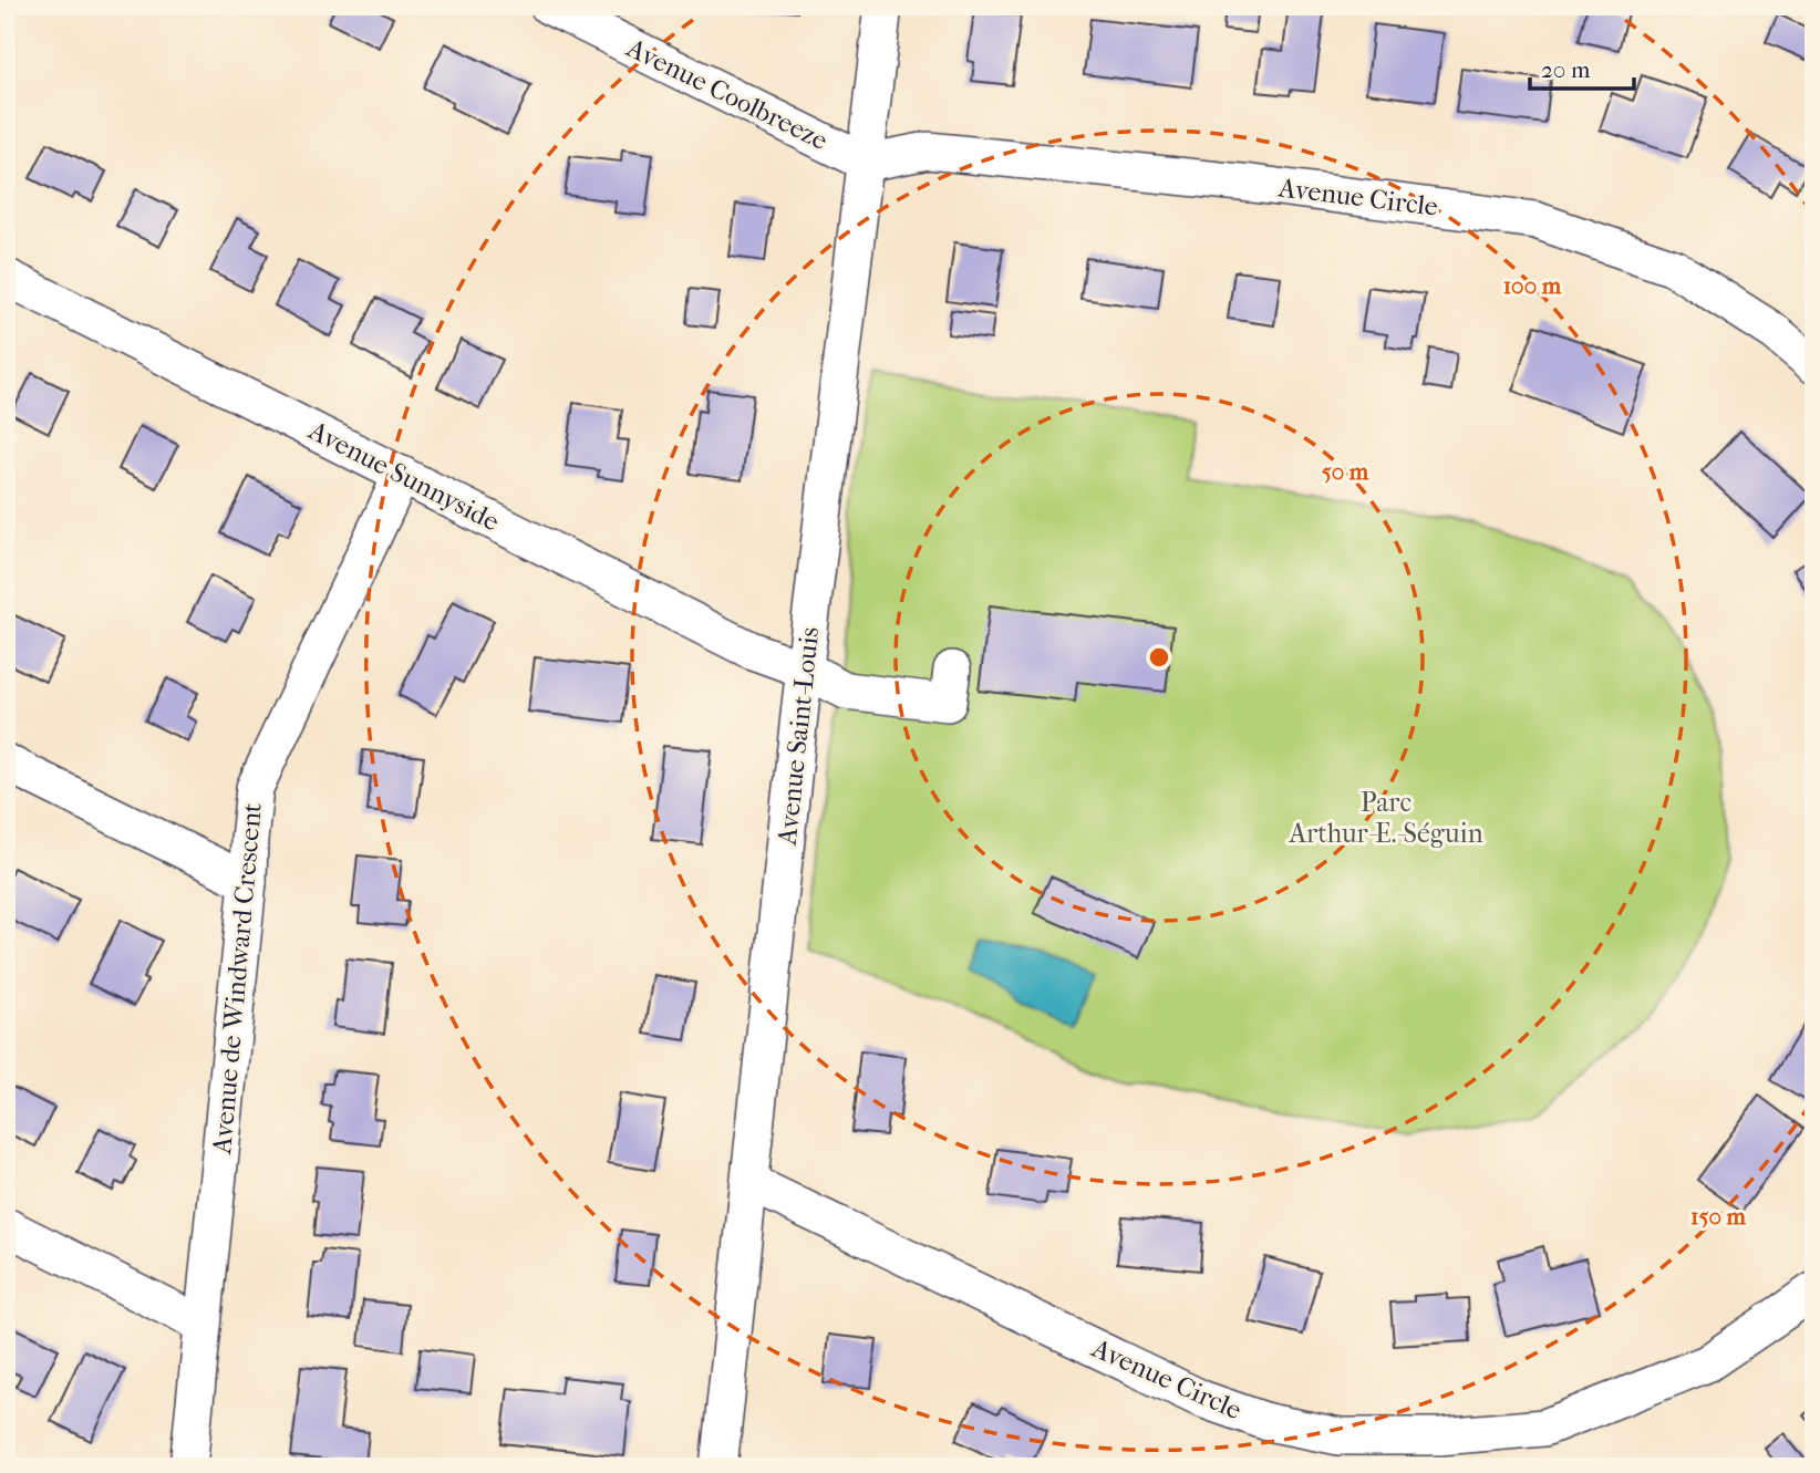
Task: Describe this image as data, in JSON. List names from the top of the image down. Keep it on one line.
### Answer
{"streets":{"street":["Avenue Coolbreeze","Avenue Circle","Avenue Sunnyside","Avenue Saint-Louis","Avenue de Windward Crescent"]},"crossings":[["Avenue Coolbreeze","Avenue Circle"],["Avenue Coolbreeze","Avenue Saint-Louis"],["Avenue Circle","Avenue Saint-Louis"],["Avenue Sunnyside","Avenue Saint-Louis"],["Avenue Sunnyside","Avenue de Windward Crescent"]],"parks":["Parc Arthur-E.-Séguin"],"scale_bar":"20 m","rings":["100 m","50 m","150 m"]}
